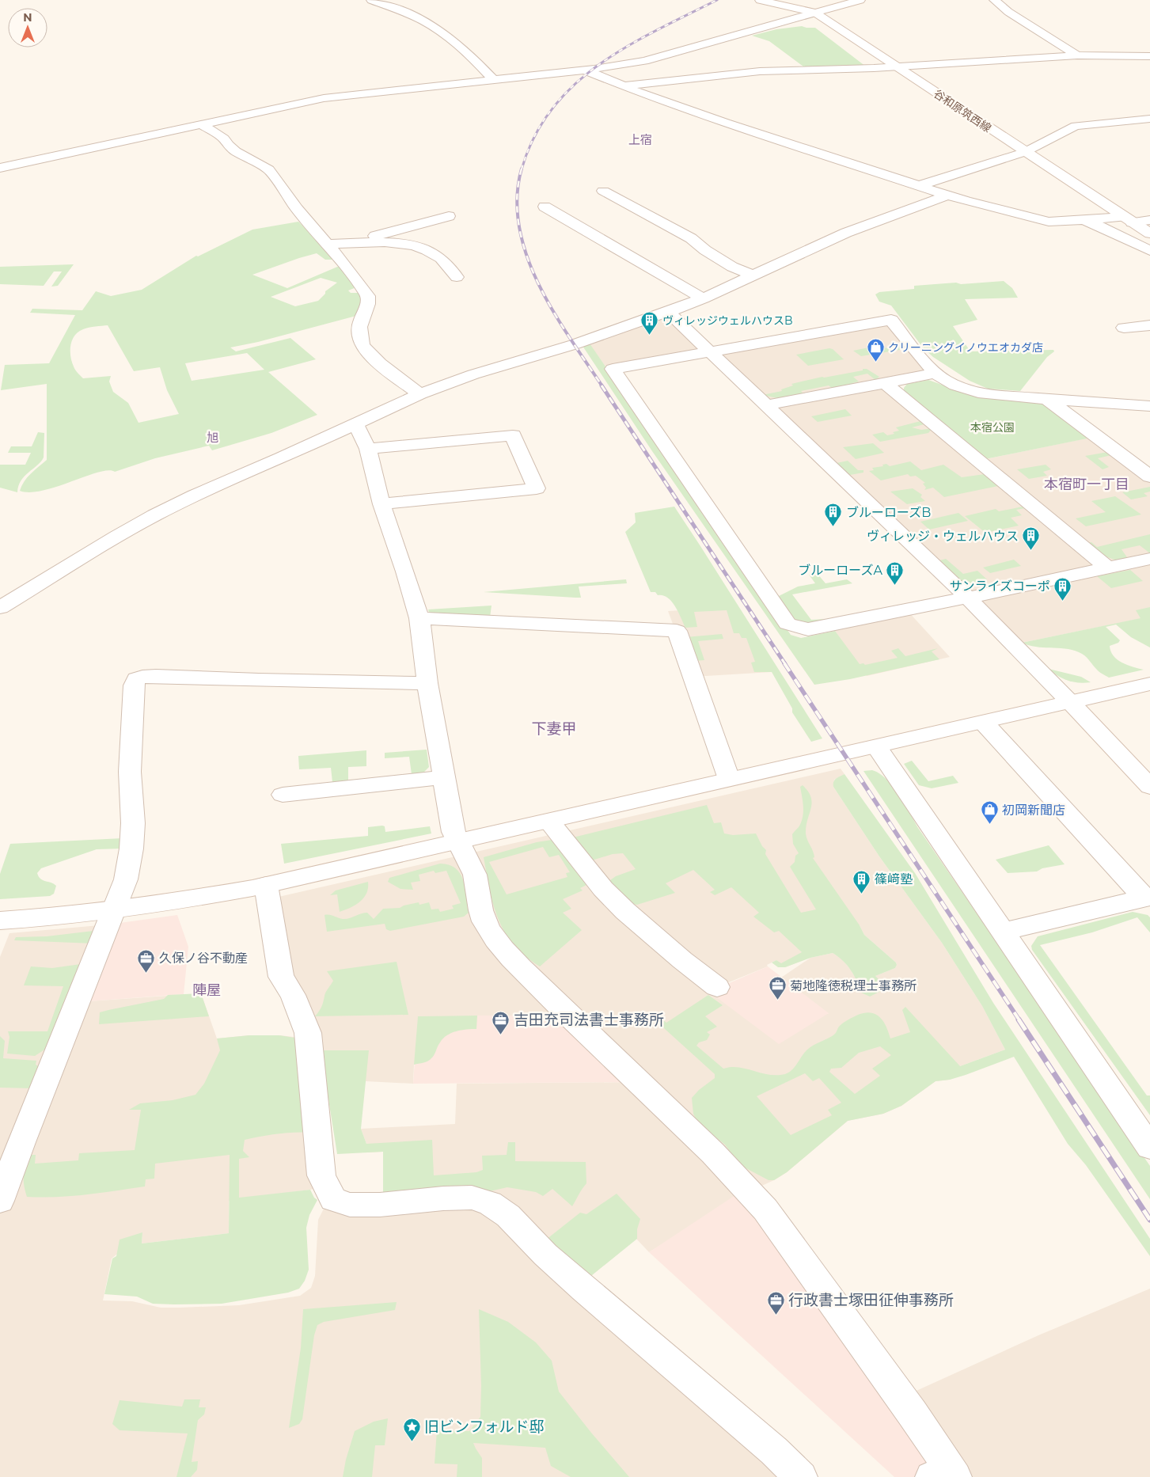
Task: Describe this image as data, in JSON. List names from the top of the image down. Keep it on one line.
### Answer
{"streets":{"street":["谷和原筑西線"]},"districts":["上宿","旭","本宿町一丁目","下妻甲","陣屋"],"parks":["本宿公園"],"places":{"building":["ヴィレッジウェルハウスB","ブルーローズB","ヴィレッジ・ウェルハウス","ブルーローズA","サンライズコーポ","篠﨑塾"],"shop":["クリーニングイノウエオカダ店","初岡新聞店"],"office":["久保ノ谷不動産","菊地隆徳税理士事務所","吉田充司法書士事務所","行政書士塚田征伸事務所"],"place":["旧ビンフォルド邸"]},"north":"top"}
